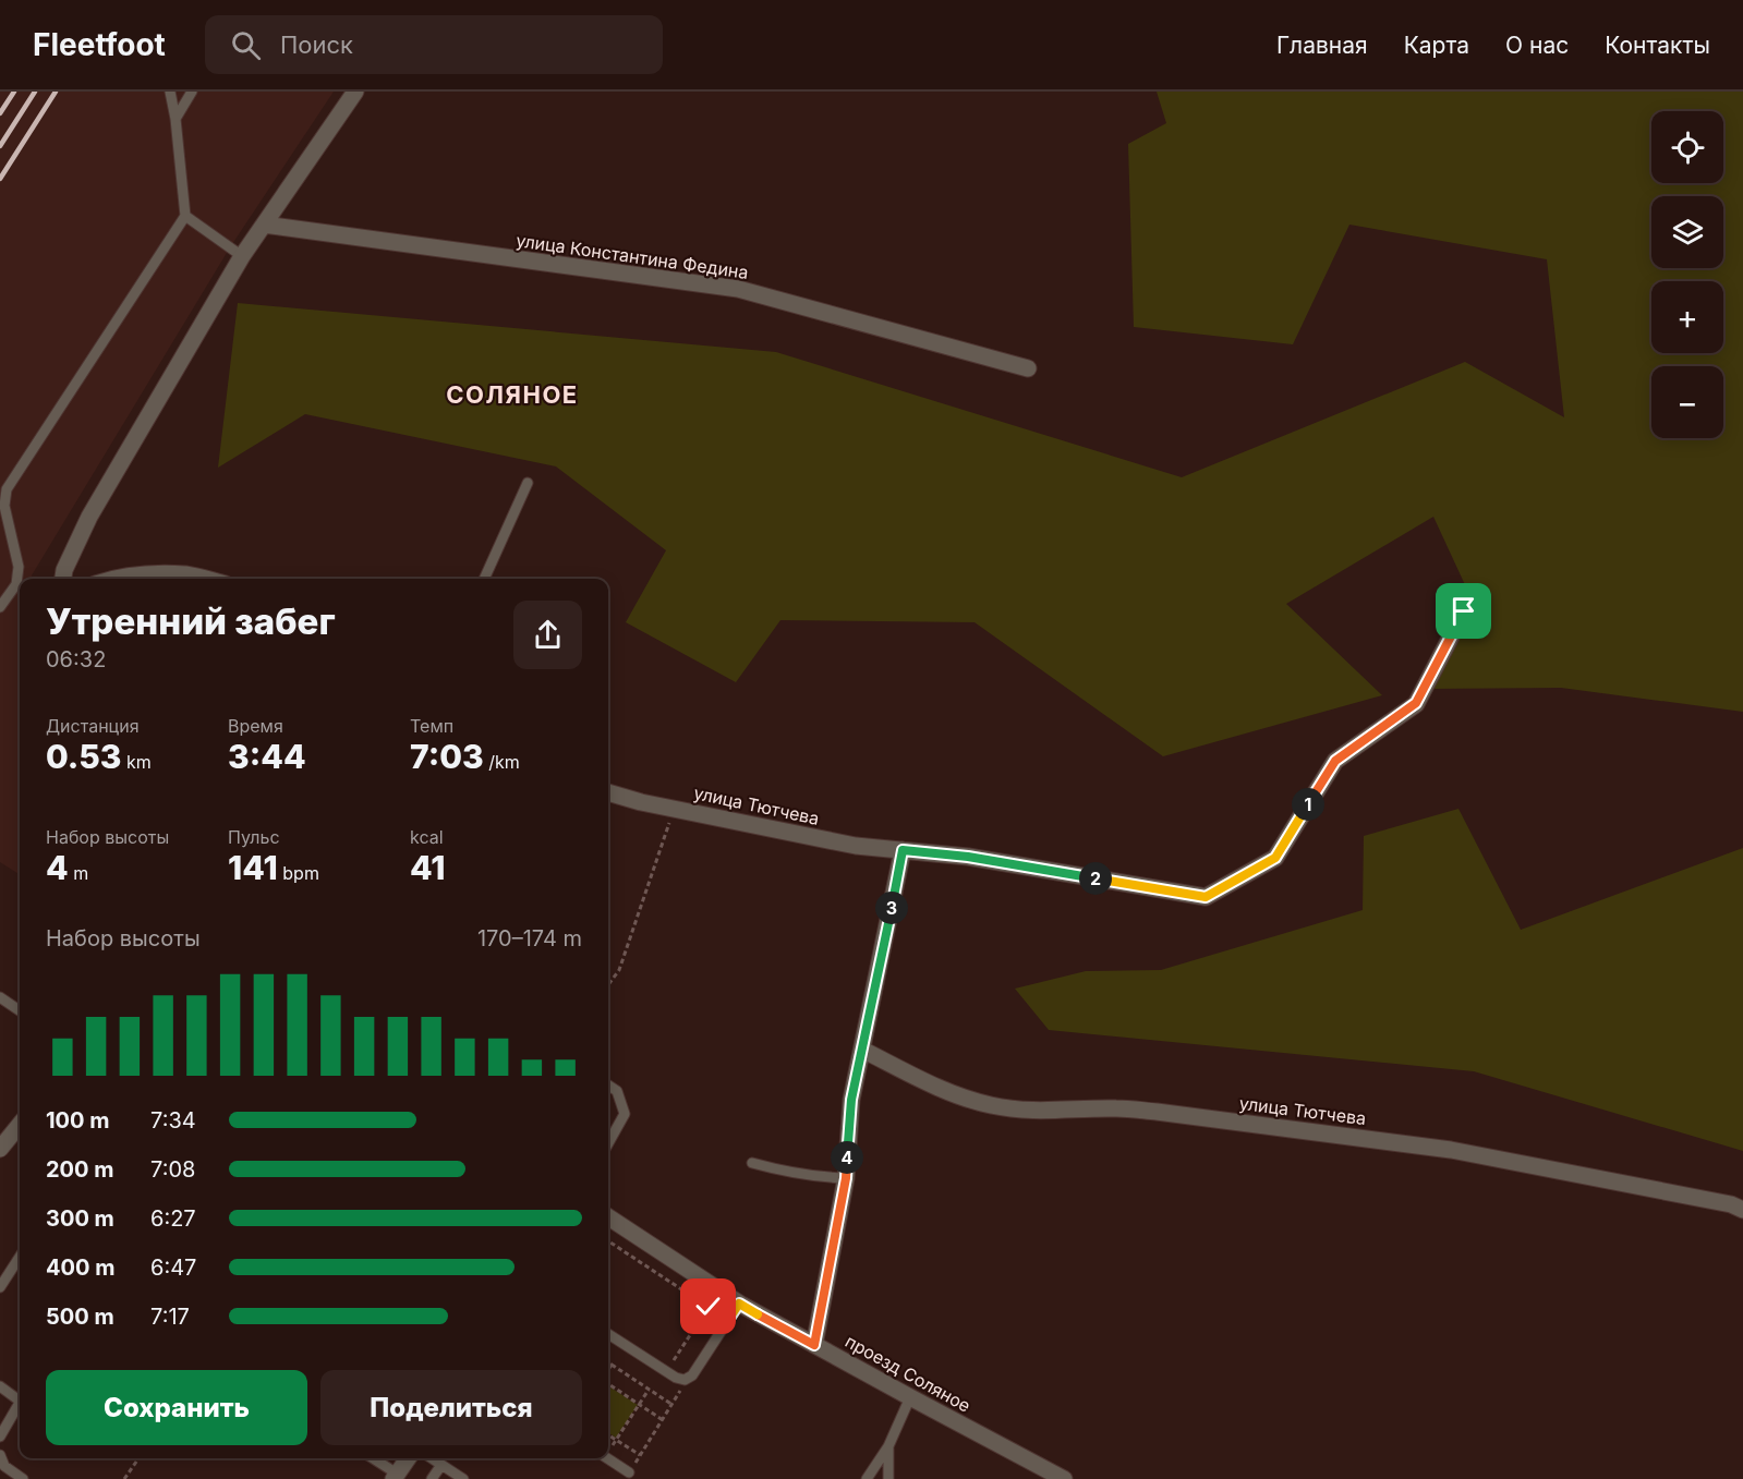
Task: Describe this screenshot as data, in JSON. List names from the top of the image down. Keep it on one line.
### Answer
{"streets":{"street":["улица Константина Федина","улица Тютчева","проезд Соляное"]},"districts":["СОЛЯНОЕ"],"page":{"header":"Fleetfoot","search":"Поиск","nav":["Главная","Карта","О нас","Контакты"],"map_buttons":["+","−"],"heading":["Утренний забег","06:32"],"stats":[["Дистанция","0.53 km"],["Время","3:44"],["Темп","7:03 /km"],["Набор высоты","4 m"],["Пульс","141 bpm"],["kcal","41"]],"pins":["1","2","3","4"],"chart":["Набор высоты","170–174 m"],"list":[{"name":"100 m","note":"7:34"},{"name":"200 m","note":"7:08"},{"name":"300 m","note":"6:27"},{"name":"400 m","note":"6:47"},{"name":"500 m","note":"7:17"}],"buttons":["Сохранить","Поделиться"]}}
